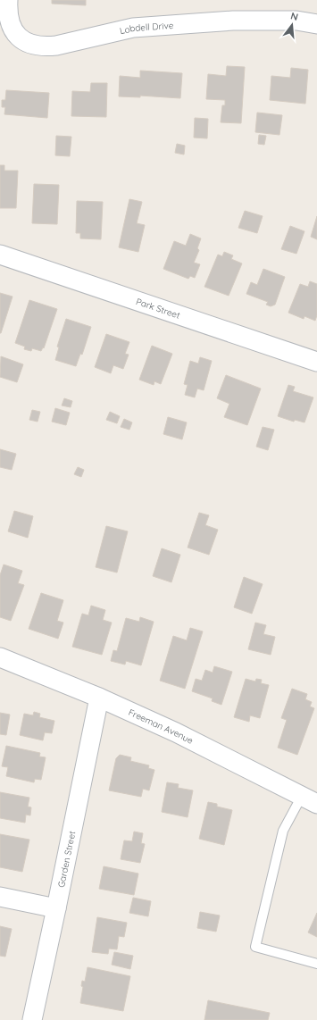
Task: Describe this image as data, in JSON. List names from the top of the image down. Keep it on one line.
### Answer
{"streets":{"street":["Lobdell Drive","Park Street","Freeman Avenue","Garden Street"]},"crossings":[["Freeman Avenue","Garden Street"]],"north":"top"}
